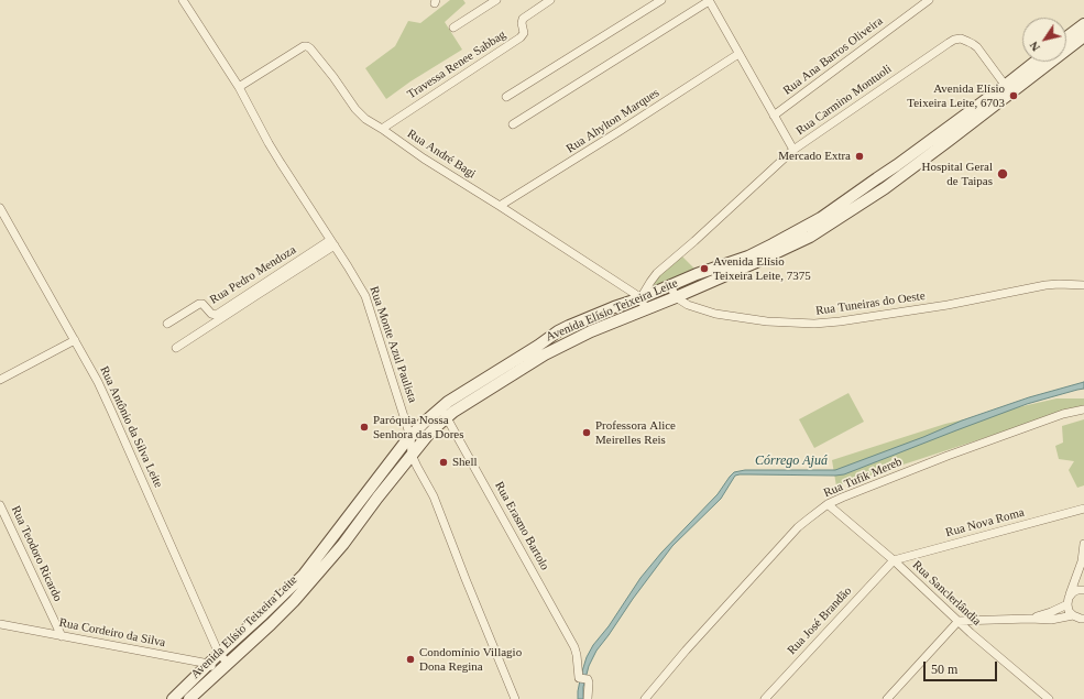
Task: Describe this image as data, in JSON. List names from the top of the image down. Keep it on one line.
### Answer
{"streets":{"main road":["Avenida Elísio Teixeira Leite"],"street":["Rua Ana Barros Oliveira","Travessa Renee Sabbag","Rua Carmino Montuoli","Rua Ahylton Marques","Rua André Bagi","Rua Pedro Mendoza","Rua Tuneiras do Oeste","Rua Monte Azul Paulista","Rua Antônio da Silva Leite","Rua Tufik Mereb","Rua Nova Roma","Rua Erasmo Bartolo","Rua Teodoro Ricardo","Rua Sanclerlândia","Rua José Brandão","Rua Cordeiro da Silva"]},"crossings":[["Travessa Renee Sabbag","Rua André Bagi"],["Rua Carmino Montuoli","Rua André Bagi"],["Rua Carmino Montuoli","Avenida Elísio Teixeira Leite"],["Rua Ahylton Marques","Rua André Bagi"],["Rua André Bagi","Avenida Elísio Teixeira Leite"],["Rua André Bagi","Rua Monte Azul Paulista"],["Rua Pedro Mendoza","Rua Monte Azul Paulista"],["Rua Tuneiras do Oeste","Avenida Elísio Teixeira Leite"],["Avenida Elísio Teixeira Leite","Rua Monte Azul Paulista"],["Avenida Elísio Teixeira Leite","Rua Antônio da Silva Leite"],["Avenida Elísio Teixeira Leite","Rua Erasmo Bartolo"],["Avenida Elísio Teixeira Leite","Rua Cordeiro da Silva"],["Rua Tufik Mereb","Rua Sanclerlândia"],["Rua Nova Roma","Rua Sanclerlândia"],["Rua Nova Roma","Rua José Brandão"],["Rua Teodoro Ricardo","Rua Cordeiro da Silva"],["Rua Sanclerlândia","Rua José Brandão"]],"water":["Córrego Ajuá"],"places":["Avenida Elísio Teixeira Leite, 6703","Mercado Extra","Hospital Geral de Taipas","Avenida Elísio Teixeira Leite, 7375","Paróquia Nossa Senhora das Dores","Professora Alice Meirelles Reis","Shell","Condomínio Villagio Dona Regina"],"scale_bar":"50 m","north":"bottom left"}
